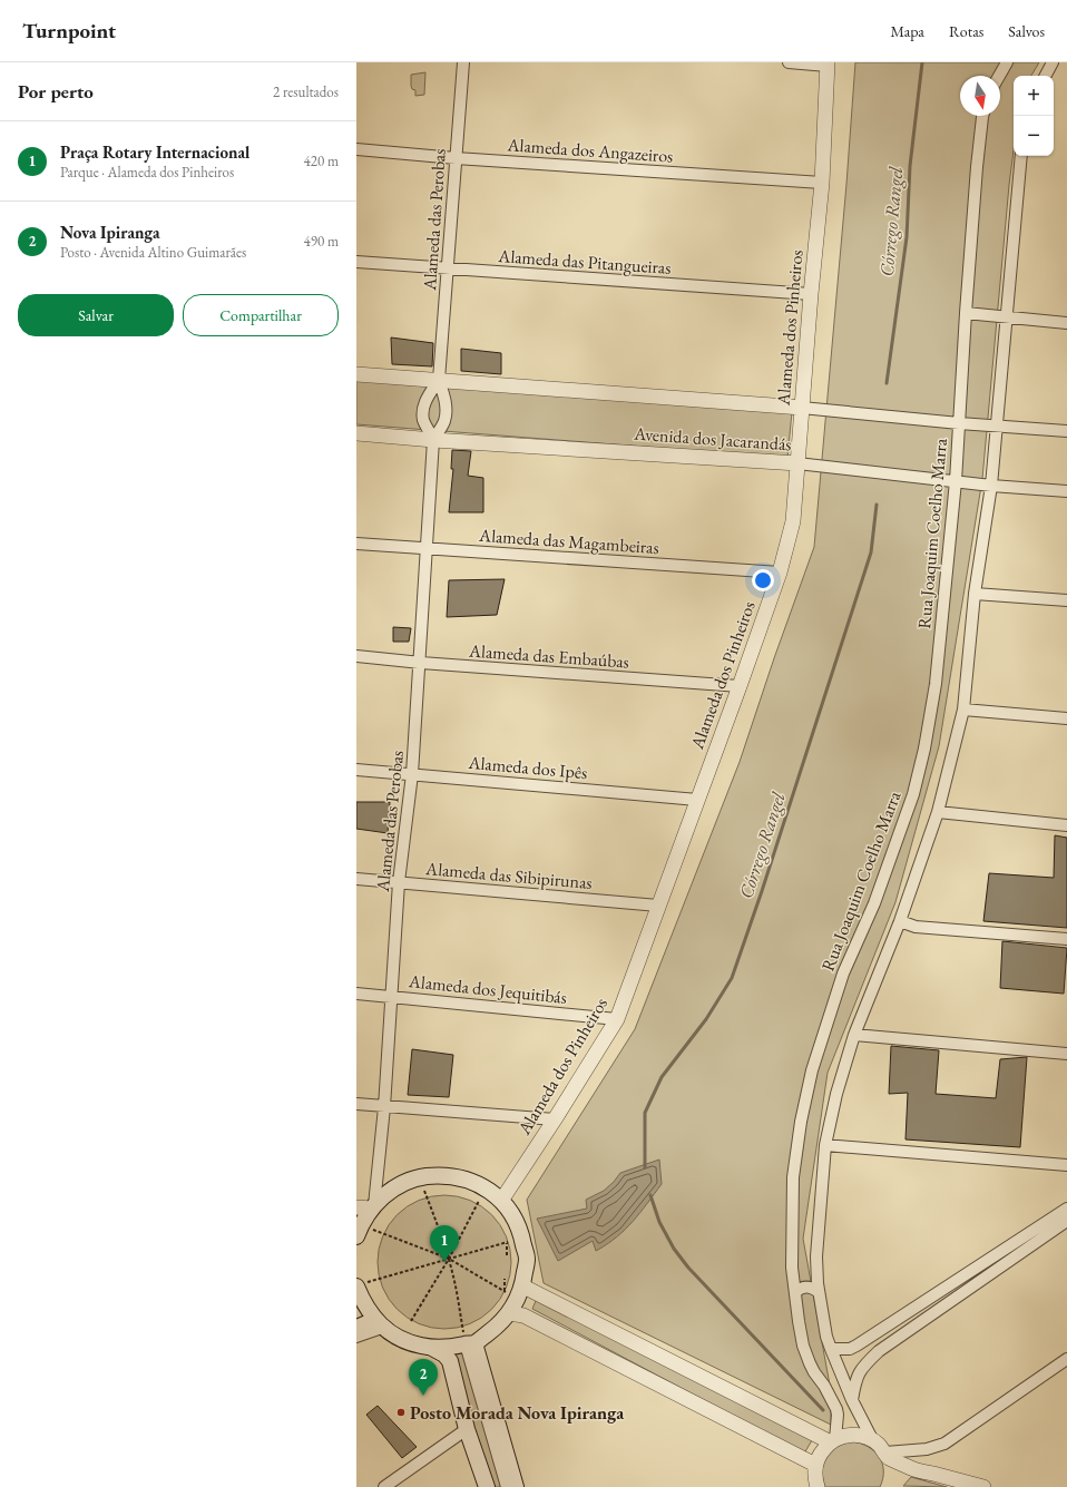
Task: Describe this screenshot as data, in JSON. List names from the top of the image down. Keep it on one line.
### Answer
{"streets":{"street":["Alameda dos Angazeiros","Alameda das Perobas","Alameda das Pitangueiras","Alameda dos Pinheiros","Avenida dos Jacarandás","Rua Joaquim Coelho Marra","Alameda das Magambeiras","Alameda das Embaúbas","Alameda dos Ipês","Alameda das Sibipirunas","Alameda dos Jequitibás"]},"crossings":[["Alameda dos Angazeiros","Alameda das Perobas"],["Alameda dos Angazeiros","Alameda dos Pinheiros"],["Alameda das Perobas","Alameda das Pitangueiras"],["Alameda das Perobas","Avenida dos Jacarandás"],["Alameda das Perobas","Alameda das Magambeiras"],["Alameda das Perobas","Alameda das Embaúbas"],["Alameda das Perobas","Alameda dos Ipês"],["Alameda das Perobas","Alameda das Sibipirunas"],["Alameda das Perobas","Alameda dos Jequitibás"],["Alameda das Pitangueiras","Alameda dos Pinheiros"],["Alameda dos Pinheiros","Avenida dos Jacarandás"],["Alameda dos Pinheiros","Alameda das Magambeiras"],["Alameda dos Pinheiros","Alameda das Embaúbas"],["Alameda dos Pinheiros","Alameda dos Ipês"],["Alameda dos Pinheiros","Alameda das Sibipirunas"],["Alameda dos Pinheiros","Alameda dos Jequitibás"],["Avenida dos Jacarandás","Rua Joaquim Coelho Marra"]],"water":["Córrego Rangel"],"places":["Posto Morada Nova Ipiranga"],"north":"bottom","page":{"header":"Turnpoint","nav":["Mapa","Rotas","Salvos"],"heading":["Por perto","2 resultados"],"map_buttons":["+","−"],"list":[{"mark":"1","name":"Praça Rotary Internacional","note":"Parque · Alameda dos Pinheiros","value":"420 m"},{"mark":"2","name":"Nova Ipiranga","note":"Posto · Avenida Altino Guimarães","value":"490 m"}],"buttons":["Salvar","Compartilhar"],"pins":["1","2"]}}
